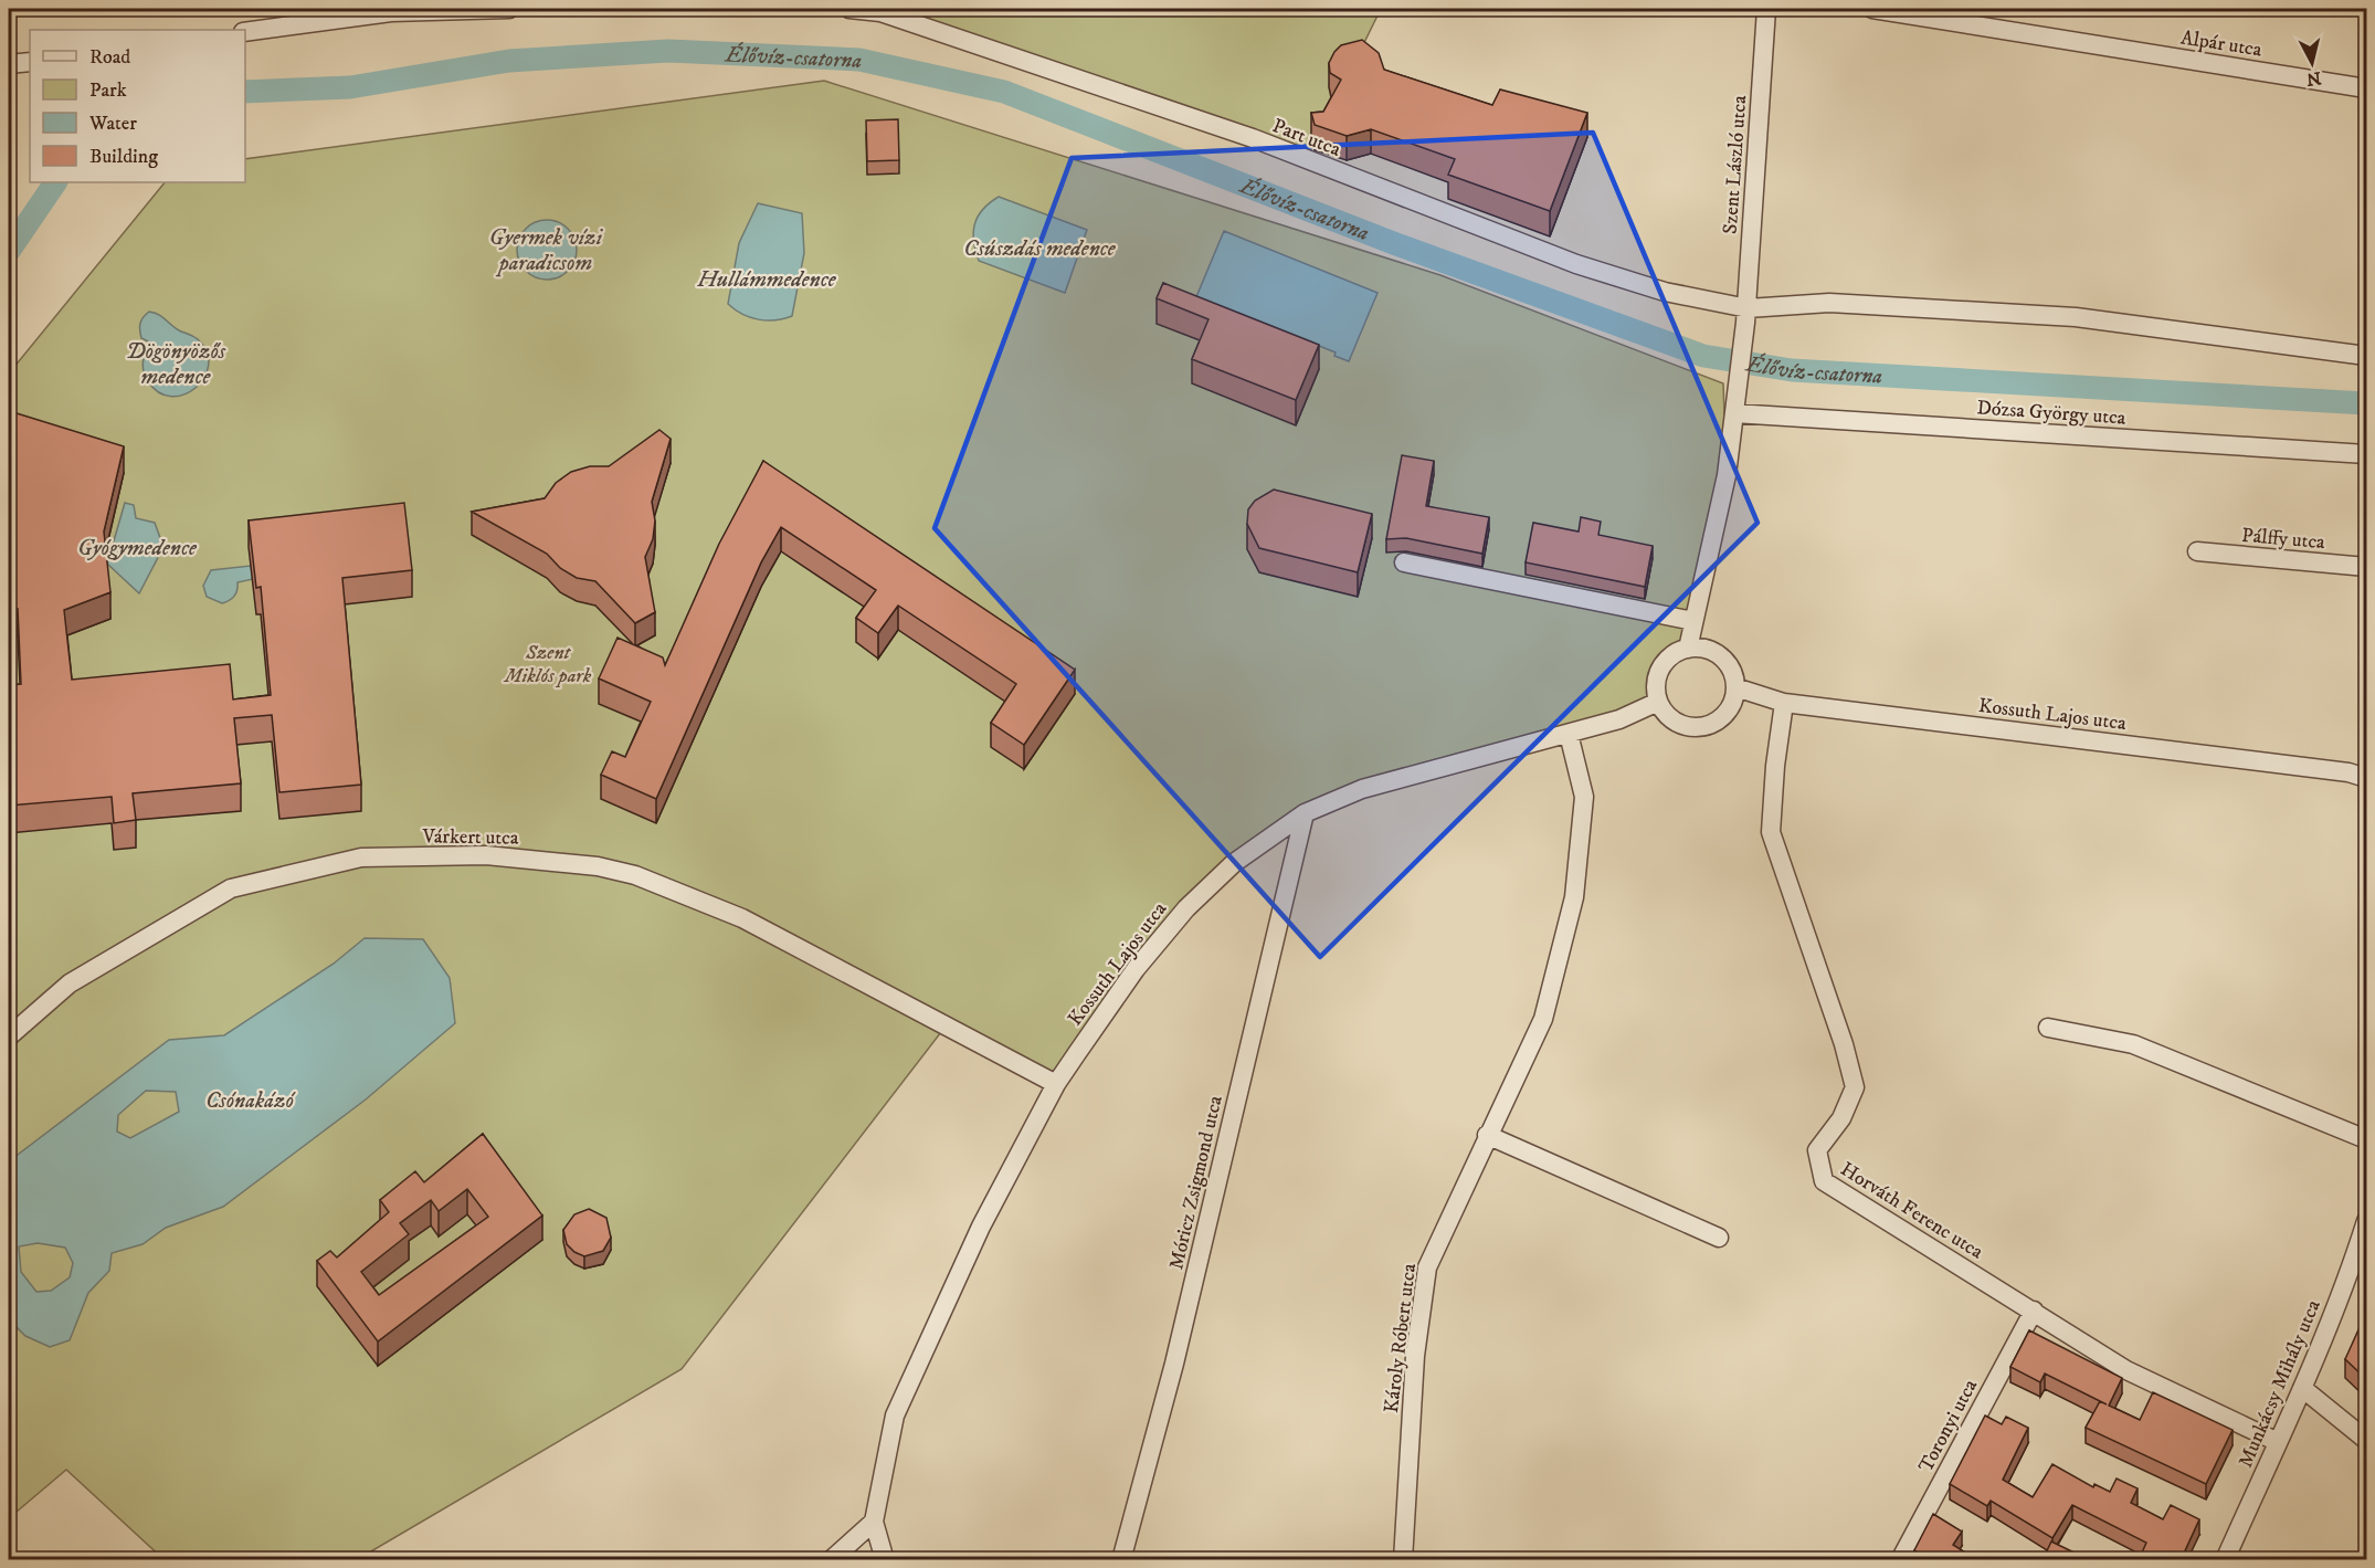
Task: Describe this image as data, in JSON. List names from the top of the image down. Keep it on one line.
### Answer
{"streets":{"street":["Alpár utca","Part utca","Szent László utca","Dózsa György utca","Pálffy utca","Kossuth Lajos utca","Várkert utca","Móricz Zsigmond utca","Horváth Ferenc utca","Károly Róbert utca","Munkácsy Mihály utca","Toronyi utca"]},"crossings":[["Part utca","Szent László utca"],["Szent László utca","Dózsa György utca"],["Kossuth Lajos utca","Várkert utca"],["Kossuth Lajos utca","Móricz Zsigmond utca"],["Kossuth Lajos utca","Horváth Ferenc utca"],["Kossuth Lajos utca","Károly Róbert utca"],["Horváth Ferenc utca","Munkácsy Mihály utca"],["Horváth Ferenc utca","Toronyi utca"]],"water":["Élővíz-csatorna","Gyermek vízi paradicsom","Csúszdás medence","Hullámmedence","Dögönyözős medence","Gyógymedence","Csónakázó"],"parks":["Szent Miklós park"],"legend":["Road","Park","Water","Building"],"north":"bottom"}
